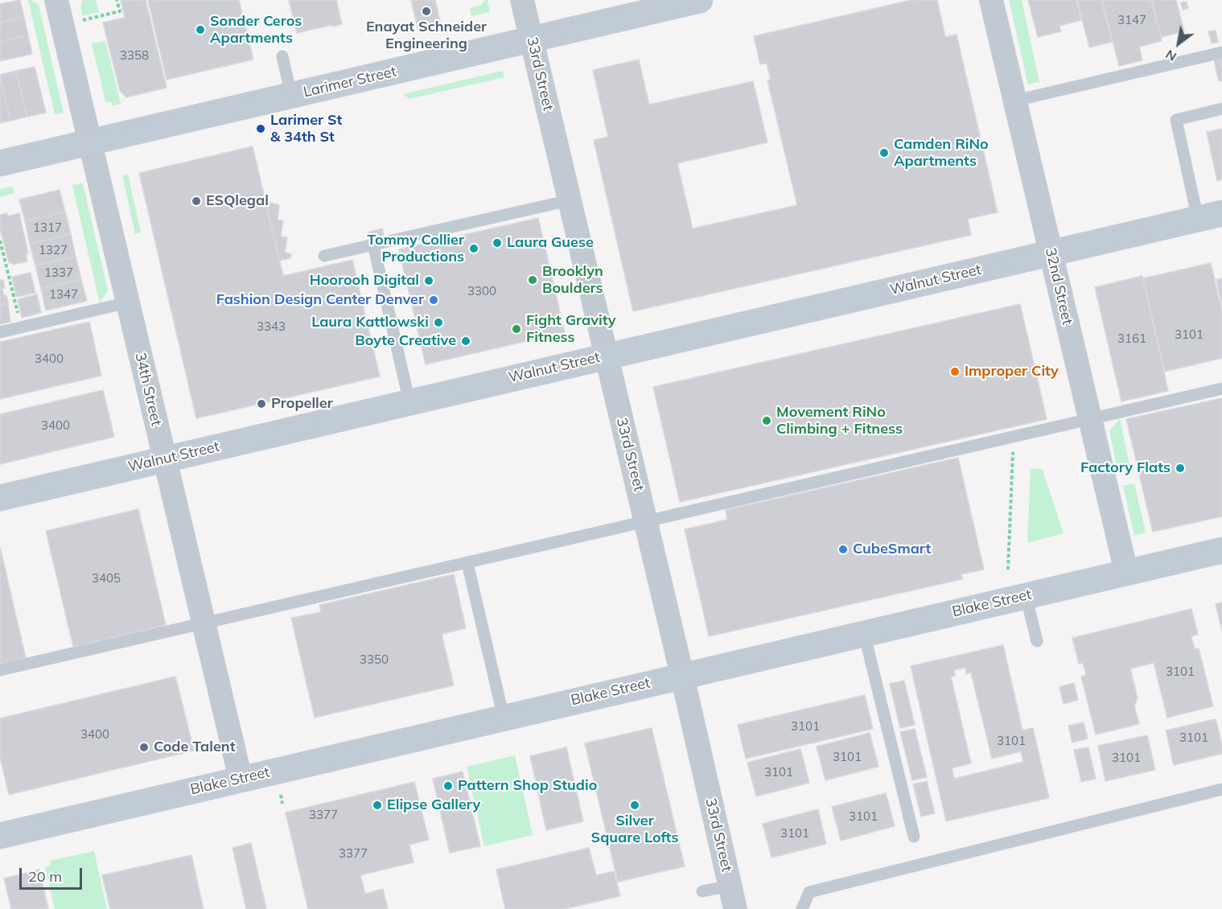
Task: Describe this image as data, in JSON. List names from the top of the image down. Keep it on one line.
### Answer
{"streets":{"street":["33rd Street","Larimer Street","Walnut Street","32nd Street","34th Street","Blake Street"]},"crossings":[["33rd Street","Larimer Street"],["33rd Street","Walnut Street"],["33rd Street","Blake Street"],["Larimer Street","34th Street"],["Walnut Street","32nd Street"],["Walnut Street","34th Street"],["32nd Street","Blake Street"],["34th Street","Blake Street"]],"places":["Enayat Schneider Engineering","Sonder Ceros Apartments","Larimer St & 34th St","Camden RiNo Apartments","ESQlegal","Laura Guese","Tommy Collier Productions","Brooklyn Boulders","Hoorooh Digital","Fashion Design Center Denver","Laura Kattlowski","Fight Gravity Fitness","Boyte Creative","Improper City","Propeller","Movement RiNo Climbing + Fitness","Factory Flats","CubeSmart","Code Talent","Pattern Shop Studio","Elipse Gallery","Silver Square Lofts"],"house_numbers":["3147","3358","1317","1327","1337","3300","1347","3343","3101","3161","3400","3400","3405","3350","3101","3101","3400","3101","3101","3101","3101","3101","3377","3101","3101","3377"],"scale_bar":"20 m","north":"bottom left"}
